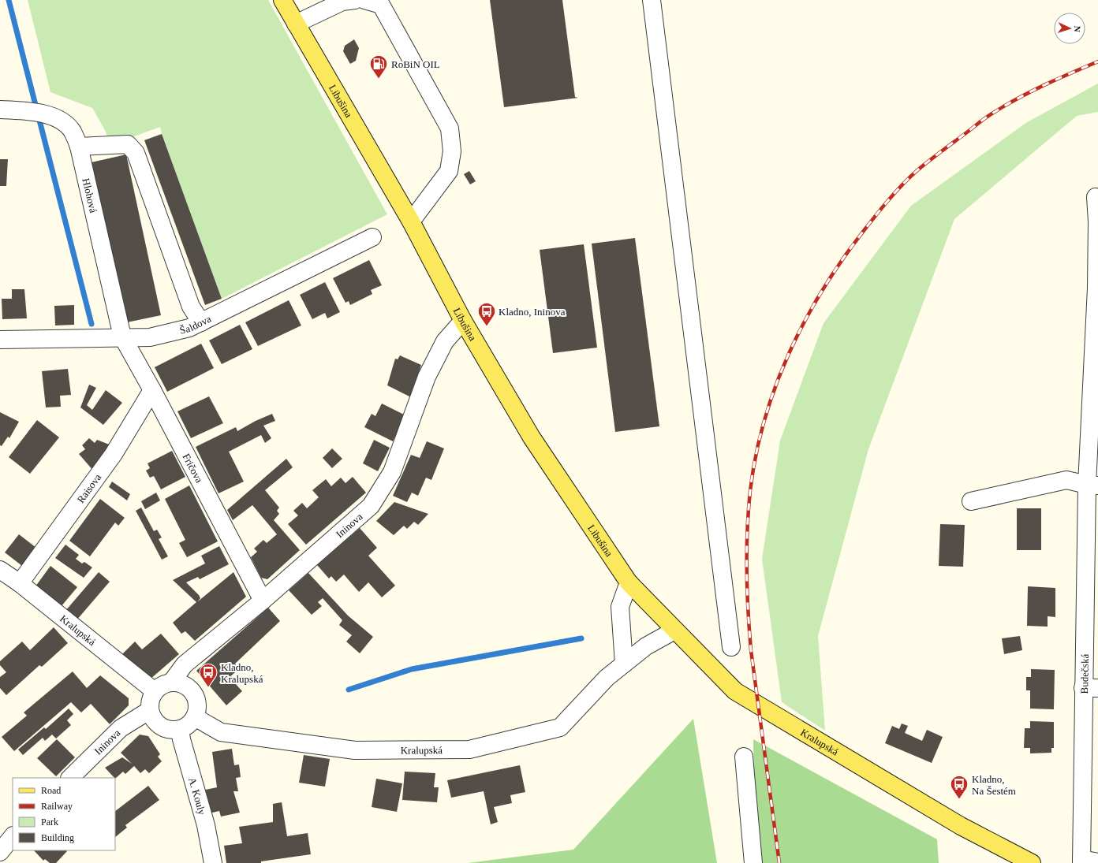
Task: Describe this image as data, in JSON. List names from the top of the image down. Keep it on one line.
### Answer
{"streets":{"main road":["Libušina","Kralupská"],"street":["Hlohová","Šaldova","Fričova","Raisova","Ininova","Budečská","A. Kouly"]},"crossings":[["Libušina","Ininova"],["Libušina","Kralupská"],["Hlohová","Šaldova"],["Hlohová","Fričova"],["Šaldova","Fričova"],["Fričova","Raisova"],["Fričova","Ininova"],["Raisova","Kralupská"],["Ininova","Kralupská"],["Ininova","A. Kouly"],["Kralupská","A. Kouly"]],"places":{"fuel station":["RoBiN OIL"],"bus stop":["Kladno, Ininova","Kladno, Kralupská","Kladno, Na Šestém"]},"legend":["Road","Railway","Park","Building"],"north":"right"}
